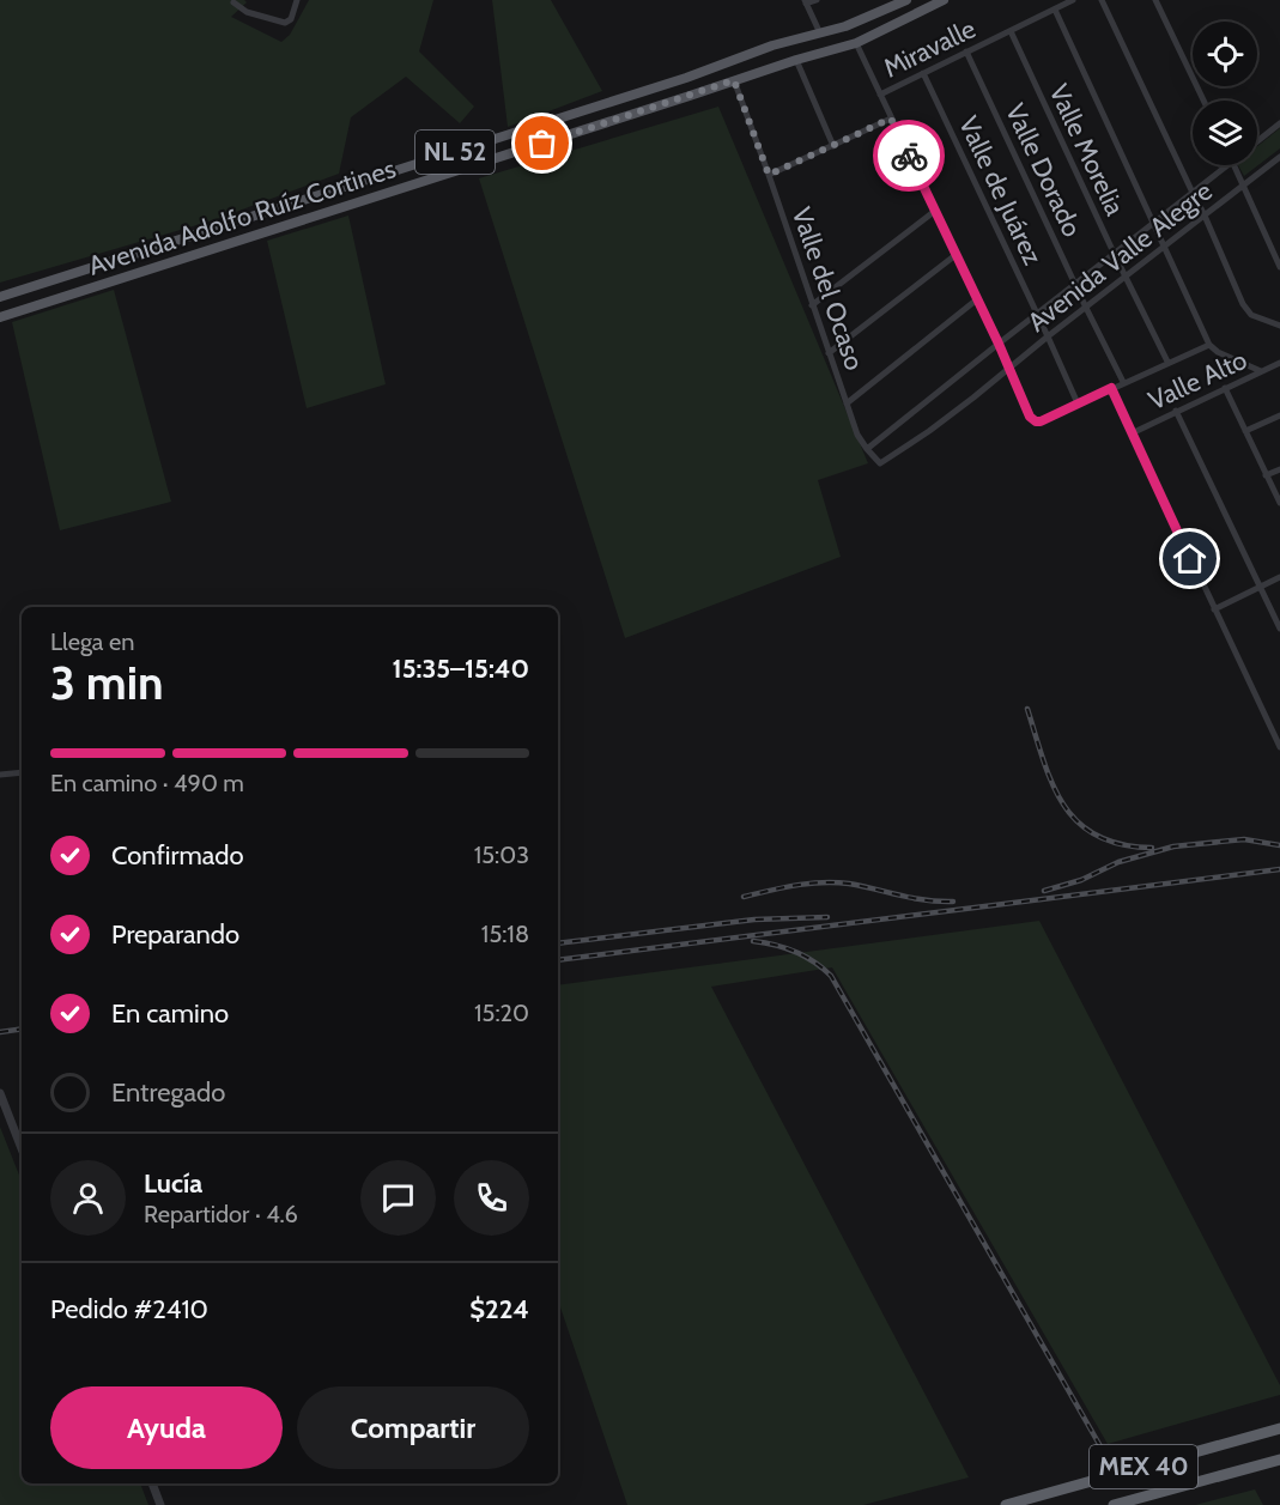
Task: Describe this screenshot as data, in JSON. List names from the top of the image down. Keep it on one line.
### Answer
{"streets":{"highway":["MEX 40"],"main road":["NL 52","Avenida Adolfo Ruíz Cortines"],"street":["Miravalle","Valle Morelia","Valle Dorado","Valle de Juárez","Avenida Valle Alegre","Valle del Ocaso","Valle Alto"]},"crossings":[["Miravalle","Valle Morelia"],["Miravalle","Valle Dorado"],["Miravalle","Valle de Juárez"],["Valle Morelia","Avenida Valle Alegre"],["Valle Dorado","Avenida Valle Alegre"],["Valle de Juárez","Avenida Valle Alegre"],["Avenida Adolfo Ruíz Cortines","Valle del Ocaso"],["Avenida Valle Alegre","Valle del Ocaso"]],"page":{"heading":["3 min","Llega en","15:35–15:40"],"panel":["Lucía","Repartidor · 4.6","Pedido #2410","$224"],"bar":"En camino · 490 m","list":[["Confirmado","15:03"],["Preparando","15:18"],["En camino","15:20"],"Entregado"],"buttons":["Ayuda","Compartir"]}}
